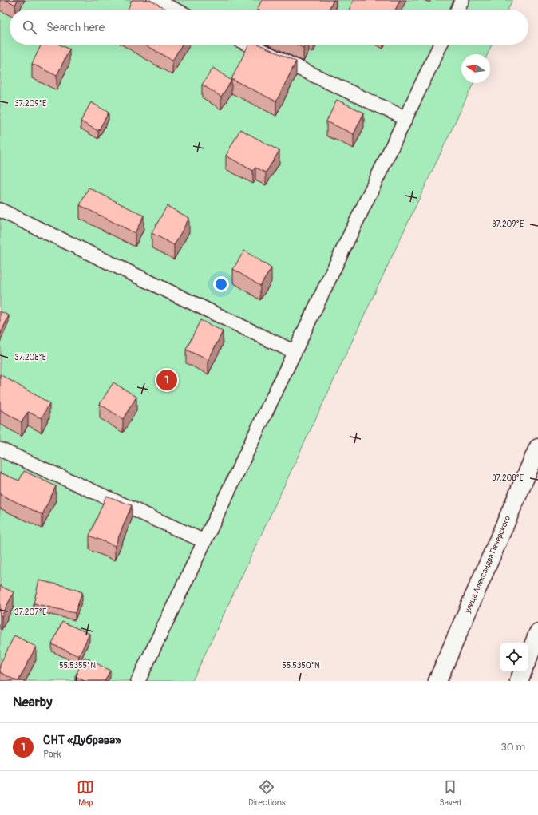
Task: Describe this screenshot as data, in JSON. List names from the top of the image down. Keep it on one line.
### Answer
{"streets":{"main road":["улица Александра Печерского"]},"north":"left","page":{"search":"Search here","pins":"1","heading":"Nearby","list":[{"mark":"1","name":"СНТ «Дубрава»","note":"Park","value":"30 m"}],"nav":["Map","Directions","Saved"]},"coordinates":["37.209°E","37.208°E","37.207°E","55.5355°N","55.5350°N"]}
